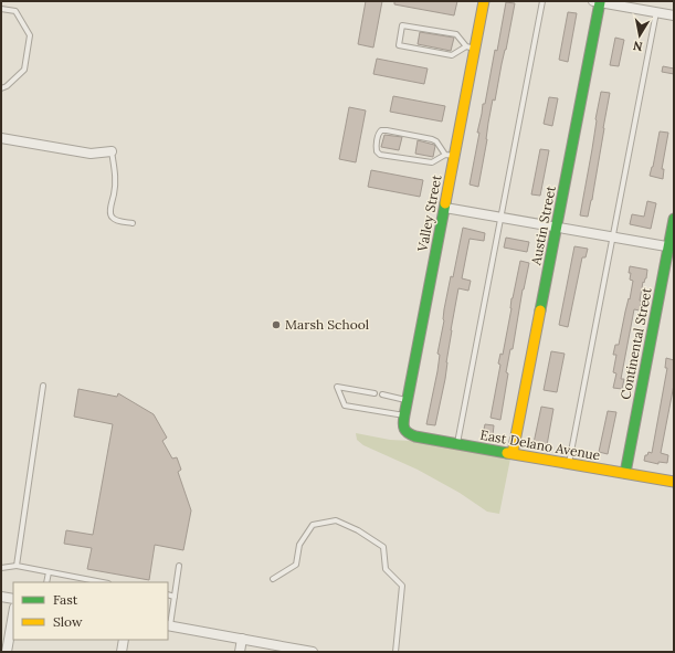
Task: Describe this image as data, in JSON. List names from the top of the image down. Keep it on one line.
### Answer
{"streets":{"street":["Valley Street","Austin Street","Continental Street","East Delano Avenue"]},"crossings":[["Valley Street","East Delano Avenue"],["Austin Street","East Delano Avenue"],["Continental Street","East Delano Avenue"]],"places":["Marsh School"],"legend":["Fast","Slow"],"north":"bottom"}
